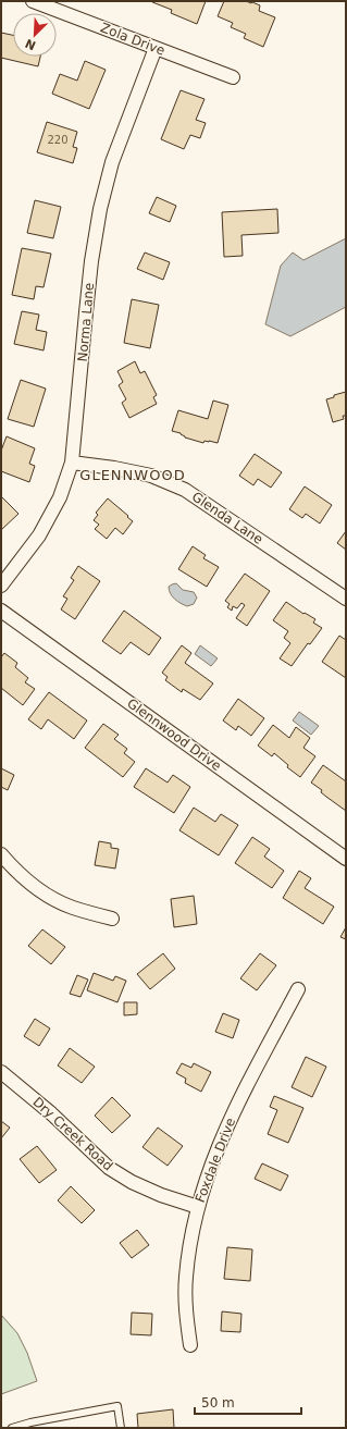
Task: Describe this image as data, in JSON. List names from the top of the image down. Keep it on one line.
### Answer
{"streets":{"street":["Zola Drive","Norma Lane","Glenda Lane","Glennwood Drive","Dry Creek Road","Foxdale Drive"]},"crossings":[["Zola Drive","Norma Lane"],["Norma Lane","Glenda Lane"],["Dry Creek Road","Foxdale Drive"]],"districts":["GLENNWOOD"],"house_numbers":["220"],"scale_bar":"50 m","north":"bottom left"}
